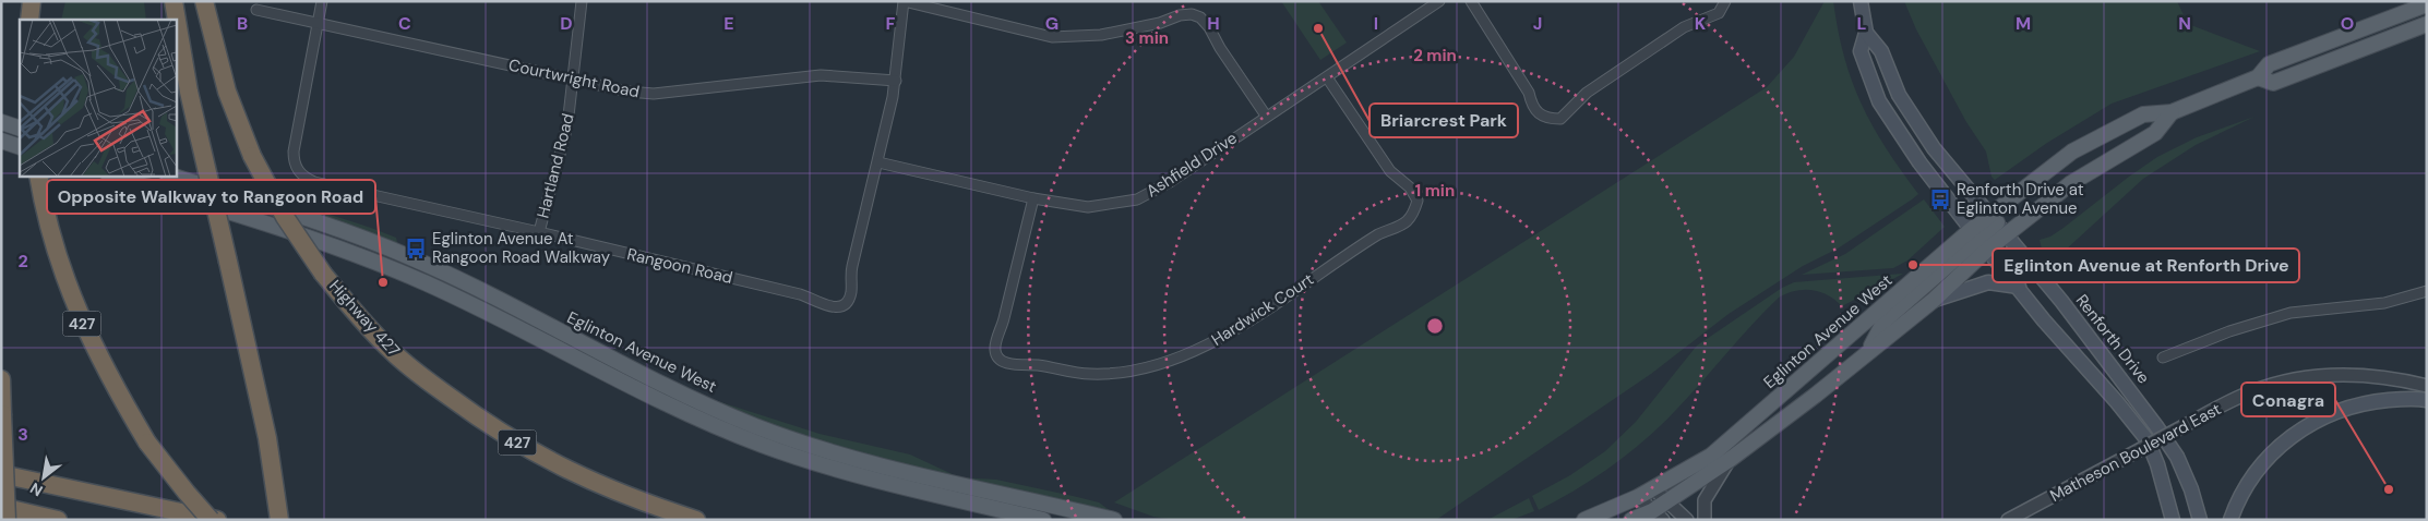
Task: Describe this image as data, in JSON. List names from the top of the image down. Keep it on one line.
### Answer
{"streets":{"highway":["Highway 427","427"],"main road":["Eglinton Avenue West","Renforth Drive"],"street":["Courtwright Road","Ashfield Drive","Hartland Road","Rangoon Road","Hardwick Court","Matheson Boulevard East"]},"crossings":[["Courtwright Road","Hartland Road"],["Courtwright Road","Rangoon Road"],["Ashfield Drive","Rangoon Road"],["Ashfield Drive","Hardwick Court"],["Hartland Road","Rangoon Road"],["Eglinton Avenue West","Renforth Drive"]],"places":{"other":["Briarcrest Park","Eglinton Avenue at Renforth Drive","Opposite Walkway to Rangoon Road","Conagra"],"bus stop":["Renforth Drive at Eglinton Avenue","Eglinton Avenue At Rangoon Road Walkway"]},"north":"bottom left","grid":{"columns":["B","C","D","E","F","G","H","I","J","K","L","M","N","O"],"rows":["2","3"]},"rings":["3 min","2 min","1 min"]}
